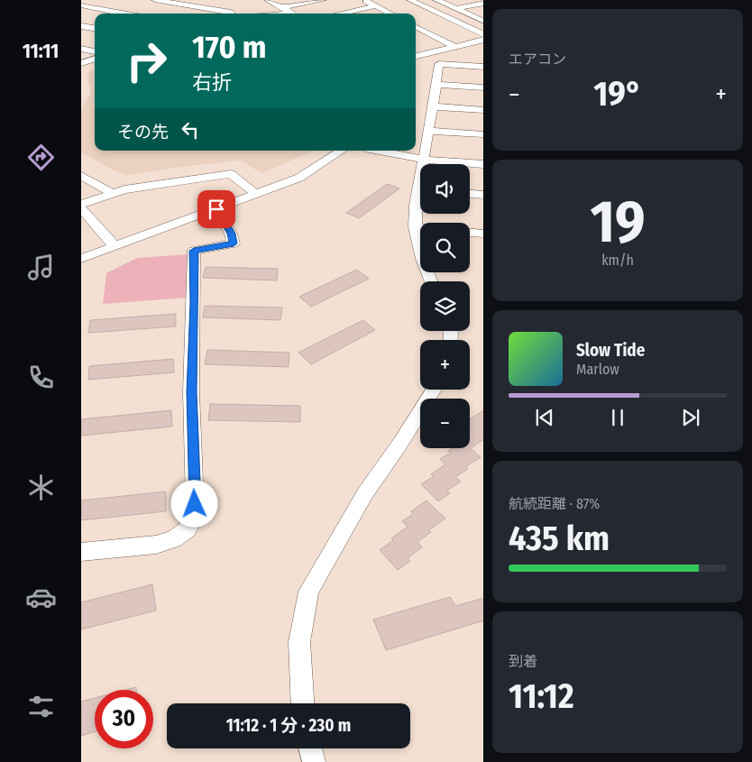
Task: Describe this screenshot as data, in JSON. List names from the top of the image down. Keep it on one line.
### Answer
{"page":{"tabs":"11:11","tile":["エアコン",["19","km/h"],["航続距離 · 87%","435 km"],["到着","11:12"]],"turn":["170 m","右折"],"heat":["−","19°","+"],"then":"その先","map_buttons":["+","−"],"song":["Slow Tide","Marlow"],"limit":"30","trip":"11:12 · 1 分 · 230 m"}}
